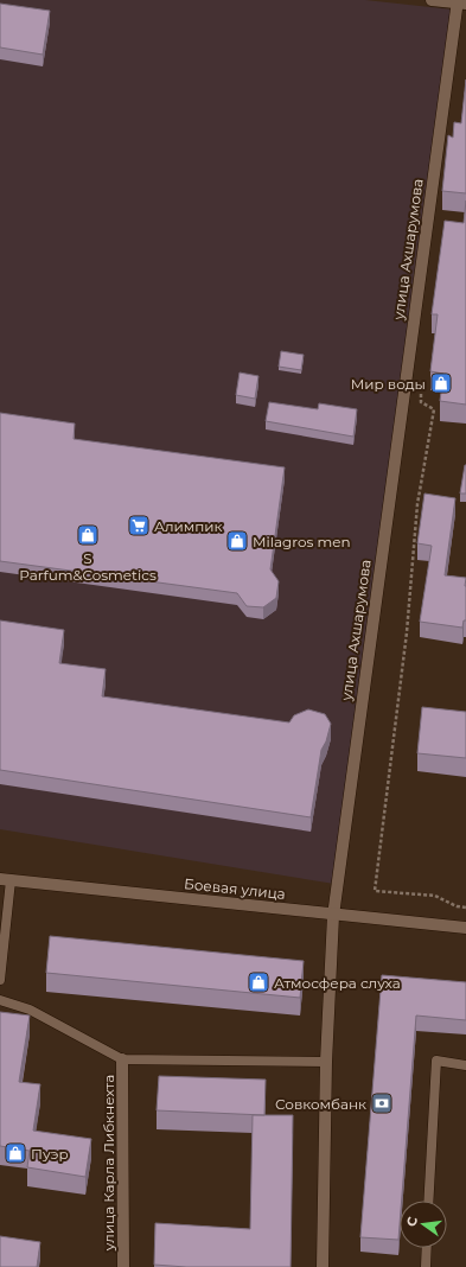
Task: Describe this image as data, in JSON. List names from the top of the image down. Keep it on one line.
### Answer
{"streets":{"street":["улица Ахшарумова","Боевая улица","улица Карла Либкнехта"]},"crossings":[["улица Ахшарумова","Боевая улица"]],"places":{"shop":["Мир воды","S Parfum&Cosmetics","Milagros men","Атмосфера слуха","Пуэр"],"supermarket":["Алимпик"],"bank":["Совкомбанк"]},"north":"left"}
